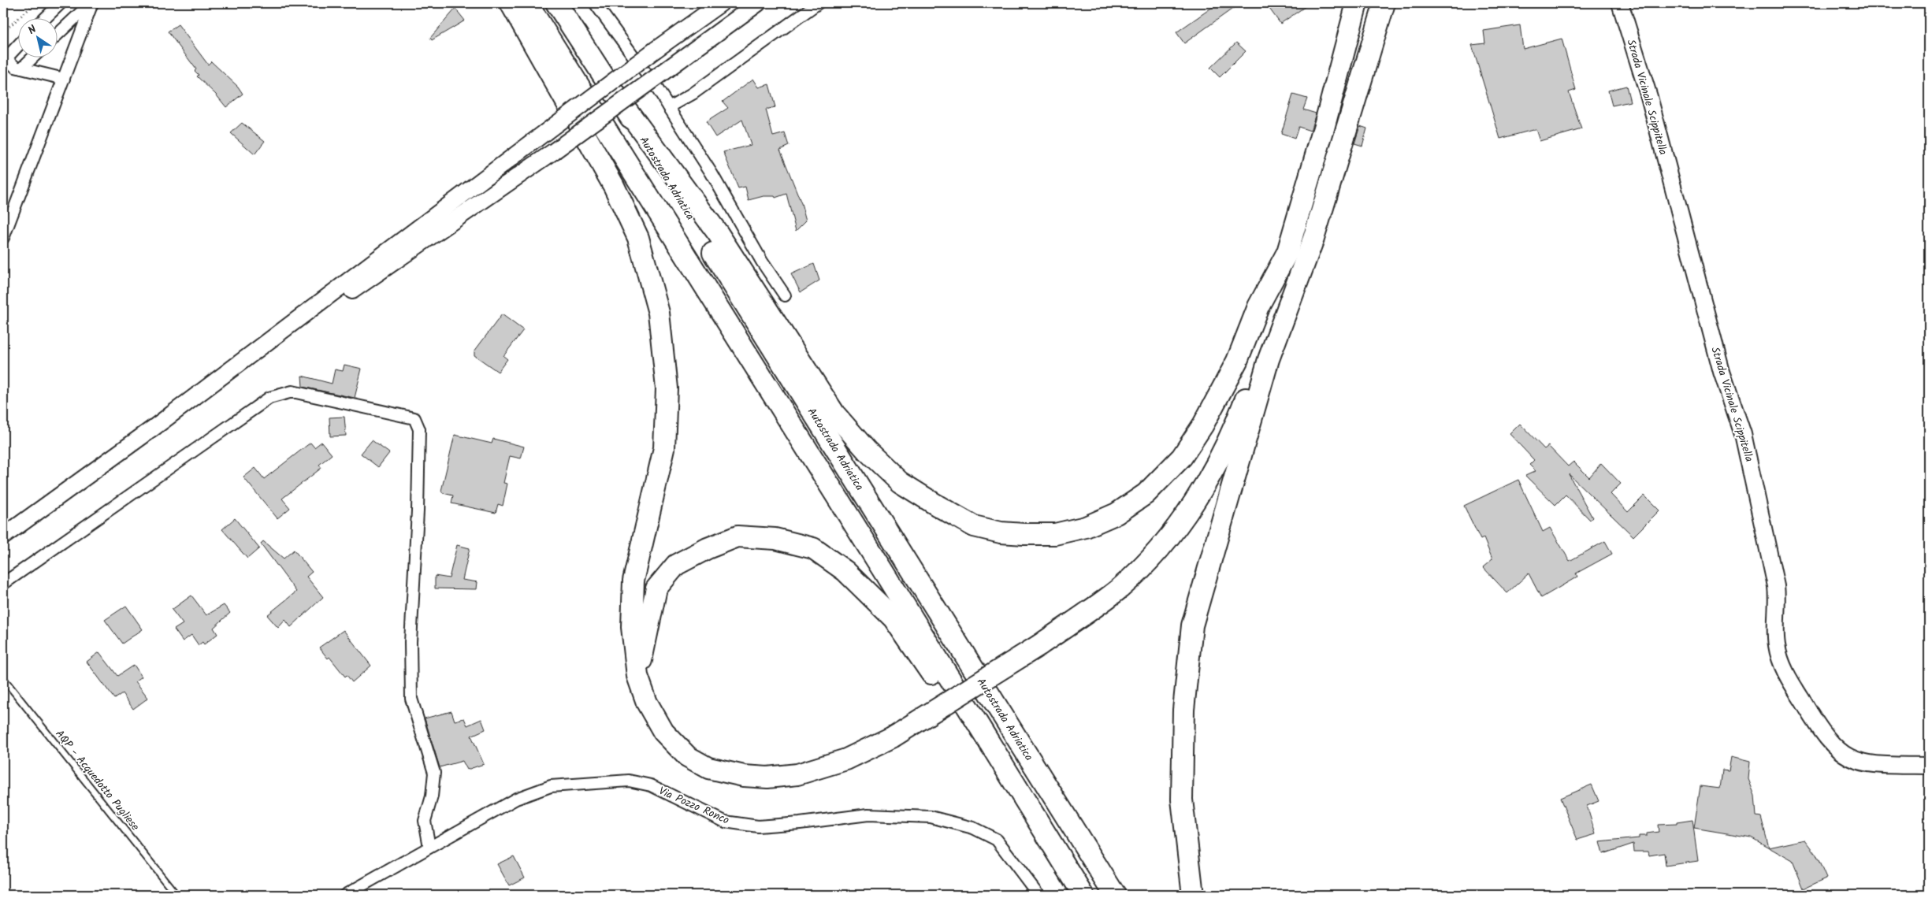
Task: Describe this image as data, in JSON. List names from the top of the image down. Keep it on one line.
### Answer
{"streets":{"highway":["Autostrada Adriatica"],"main road":["Strada Vicinale Scippitella"],"street":["Via Pozzo Ronco"],"lane":["AQP - Acquedotto Pugliese"]},"north":"top left"}
